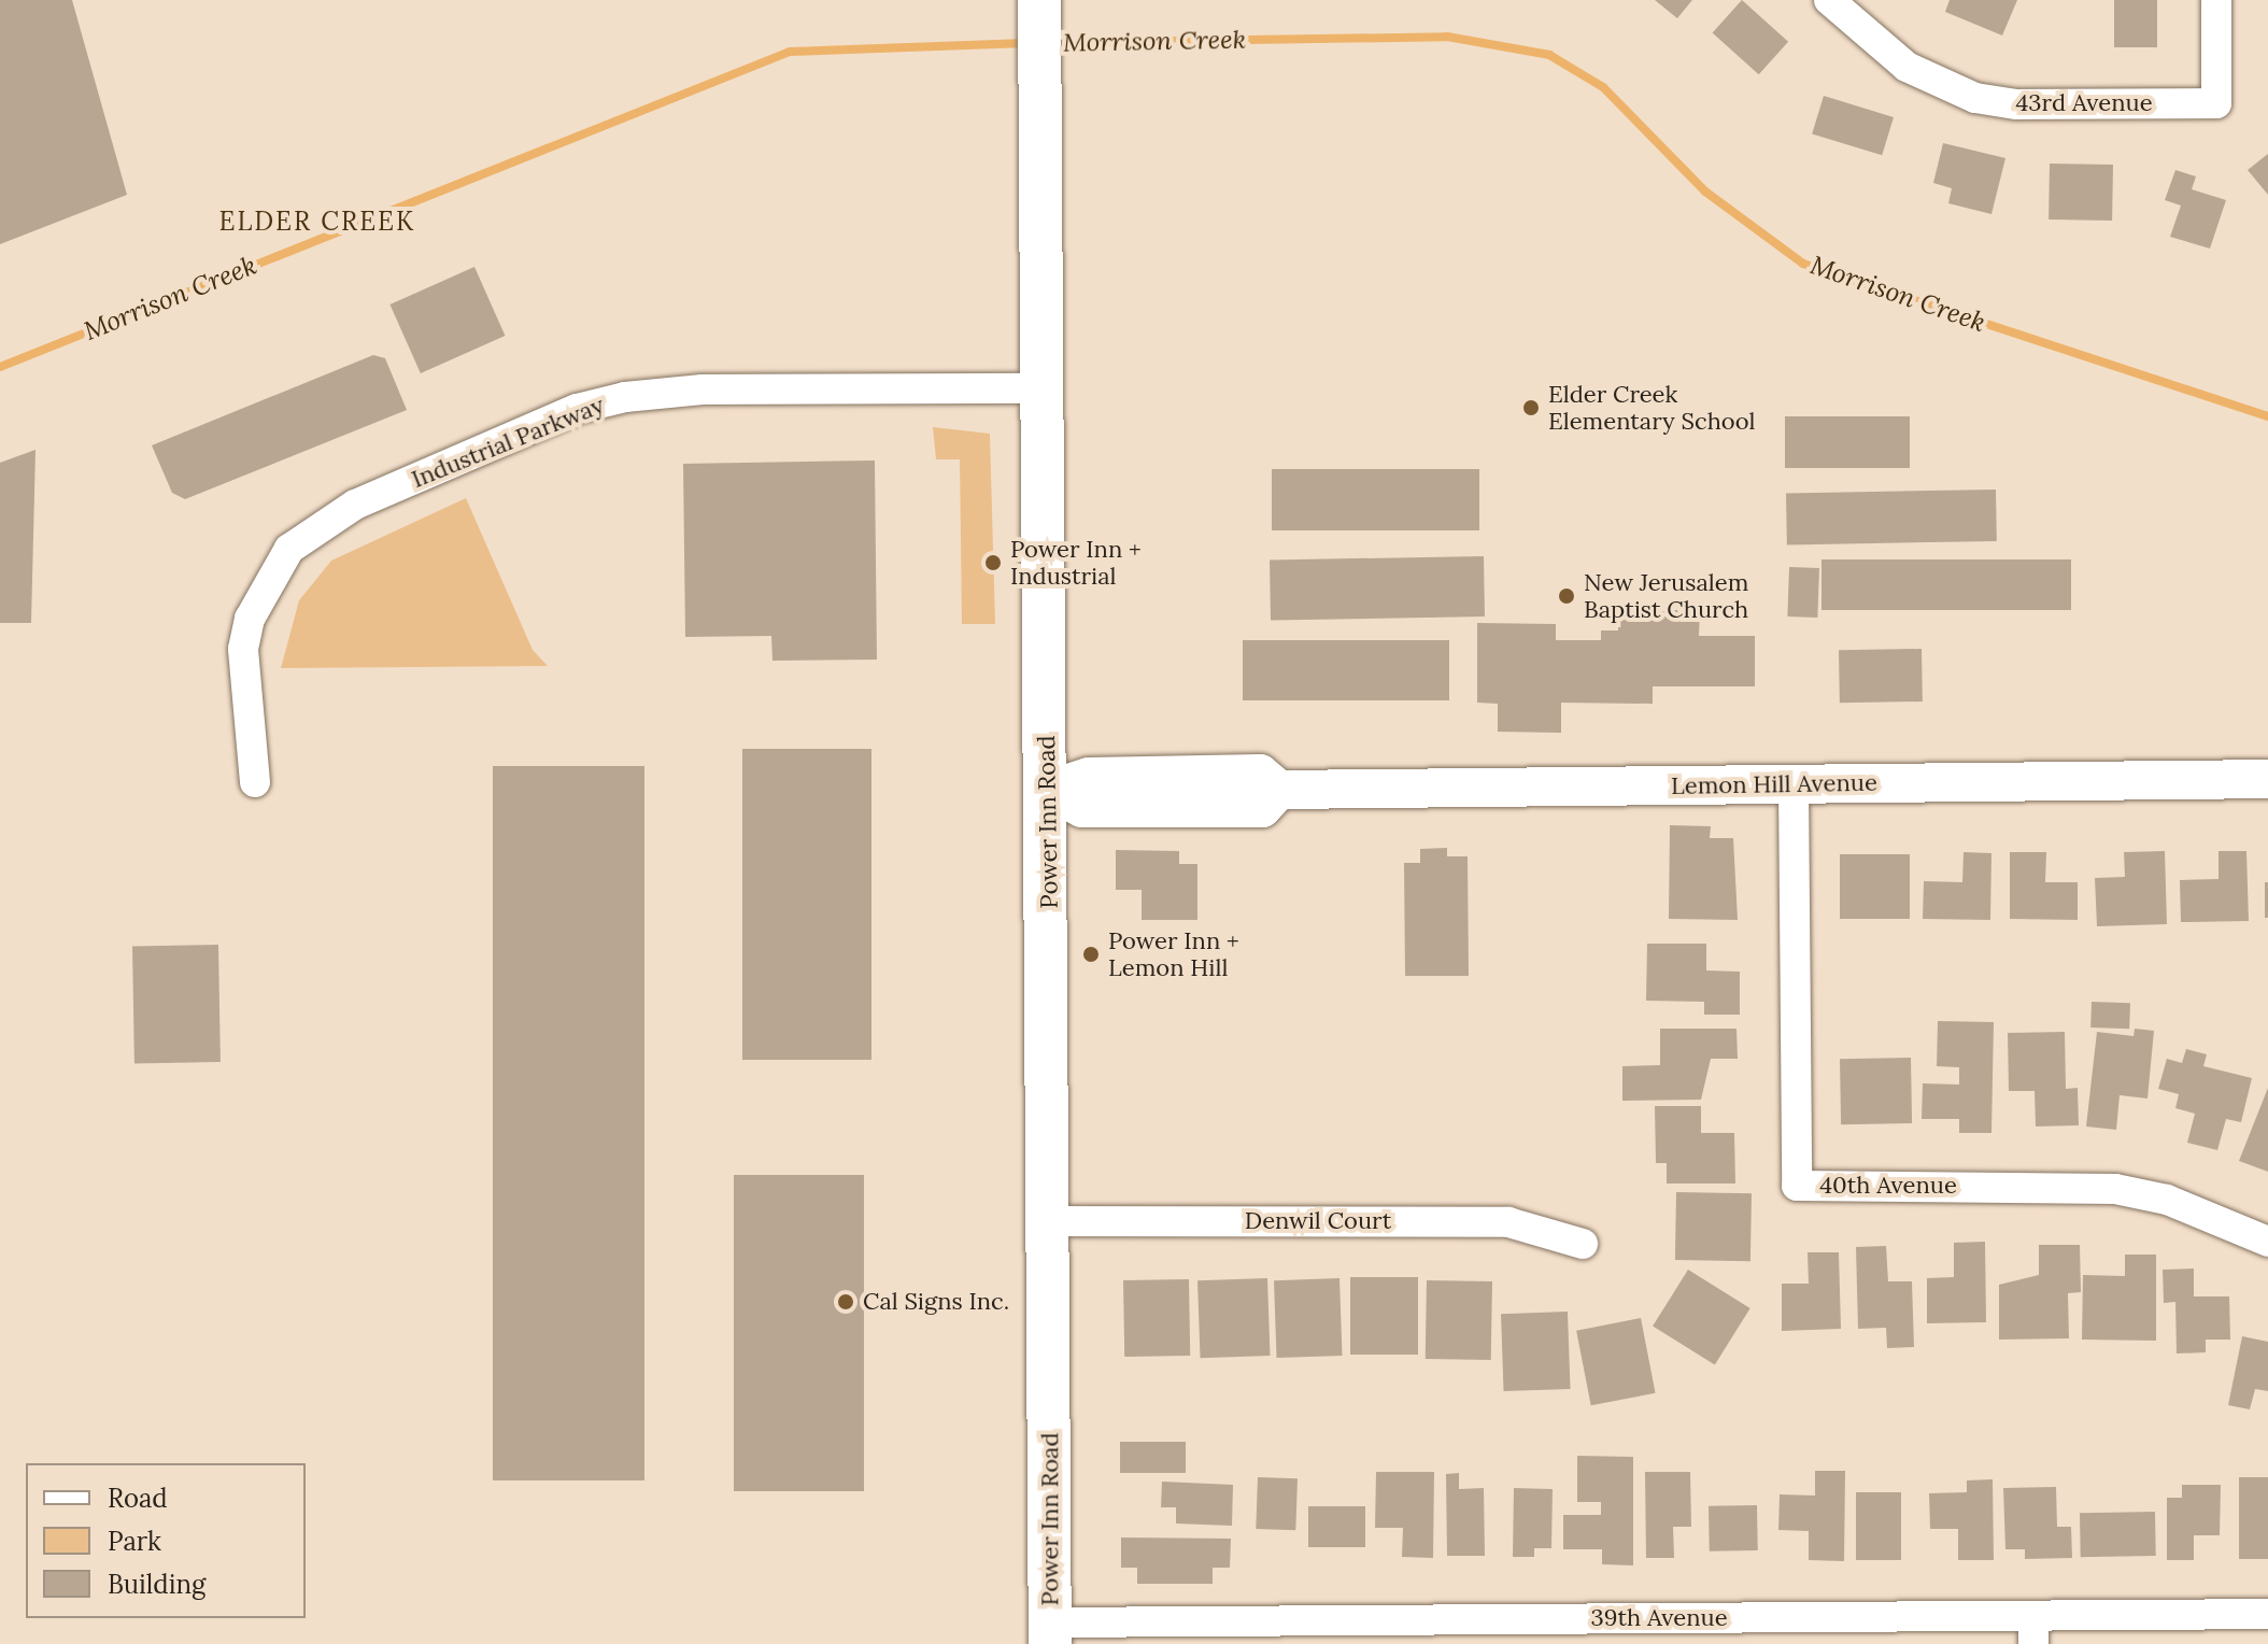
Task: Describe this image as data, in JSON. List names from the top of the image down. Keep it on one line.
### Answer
{"streets":{"main road":["Power Inn Road"],"street":["43rd Avenue","Industrial Parkway","Lemon Hill Avenue","40th Avenue","Denwil Court","39th Avenue"]},"crossings":[["Industrial Parkway","Power Inn Road"],["Lemon Hill Avenue","Power Inn Road"],["Lemon Hill Avenue","40th Avenue"],["Power Inn Road","Denwil Court"],["Power Inn Road","39th Avenue"]],"districts":["ELDER CREEK"],"water":["Morrison Creek"],"places":["Elder Creek Elementary School","Power Inn + Industrial","New Jerusalem Baptist Church","Power Inn + Lemon Hill","Cal Signs Inc."],"legend":["Road","Park","Building"]}
